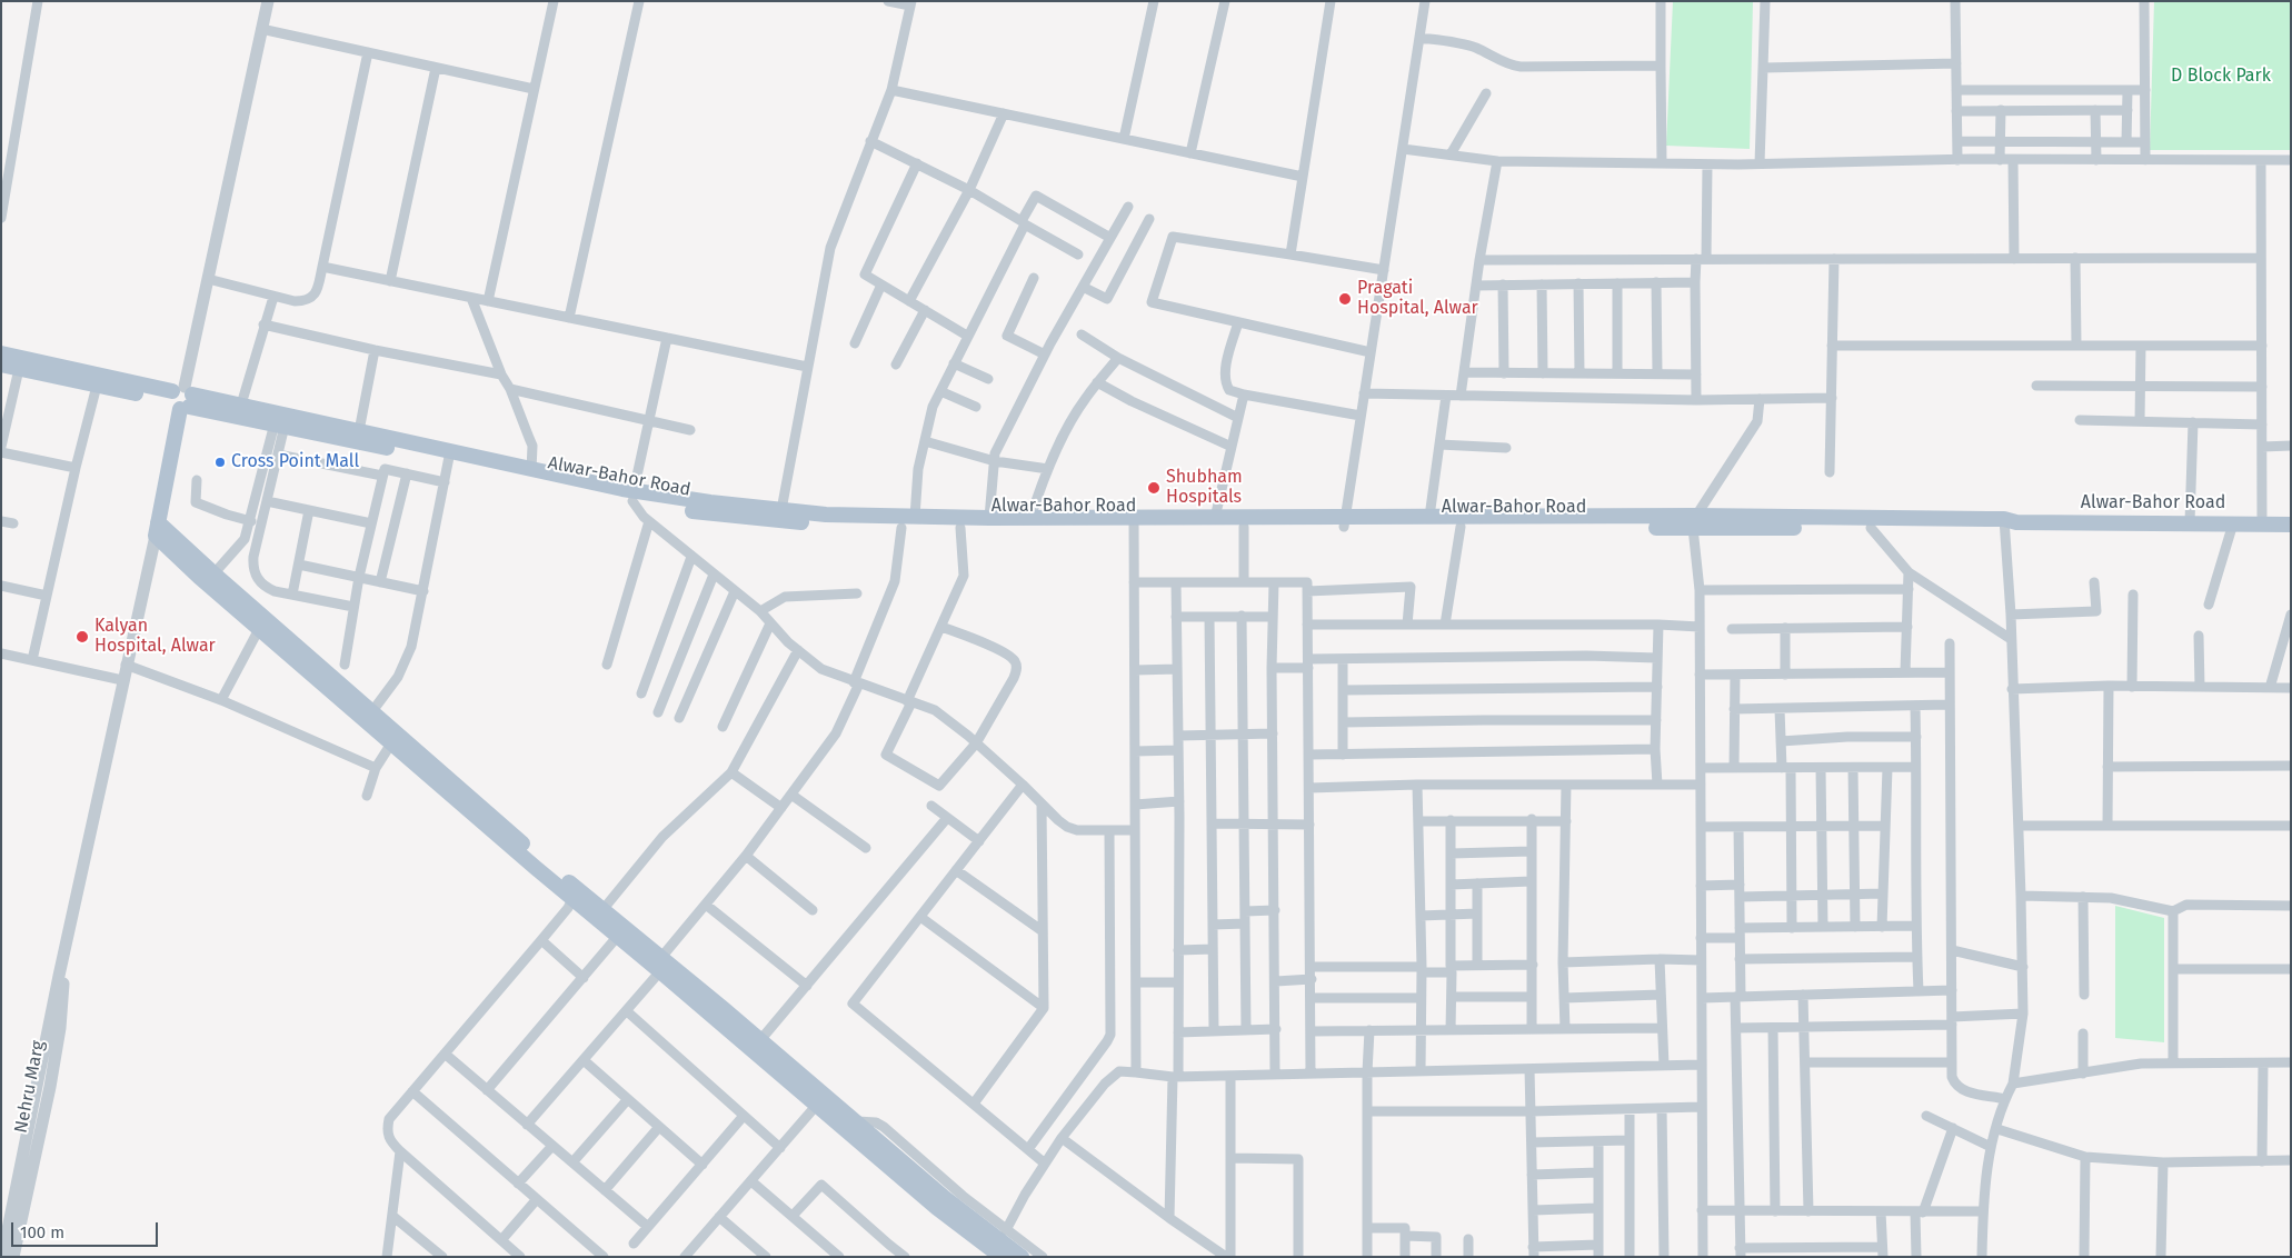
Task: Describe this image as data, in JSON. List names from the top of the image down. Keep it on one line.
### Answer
{"streets":{"main road":["Alwar-Bahor Road"],"street":["Nehru Marg"]},"parks":["D Block Park"],"places":["Pragati Hospital, Alwar","Cross Point Mall","Shubham Hospitals","Kalyan Hospital, Alwar"],"scale_bar":"100 m"}
